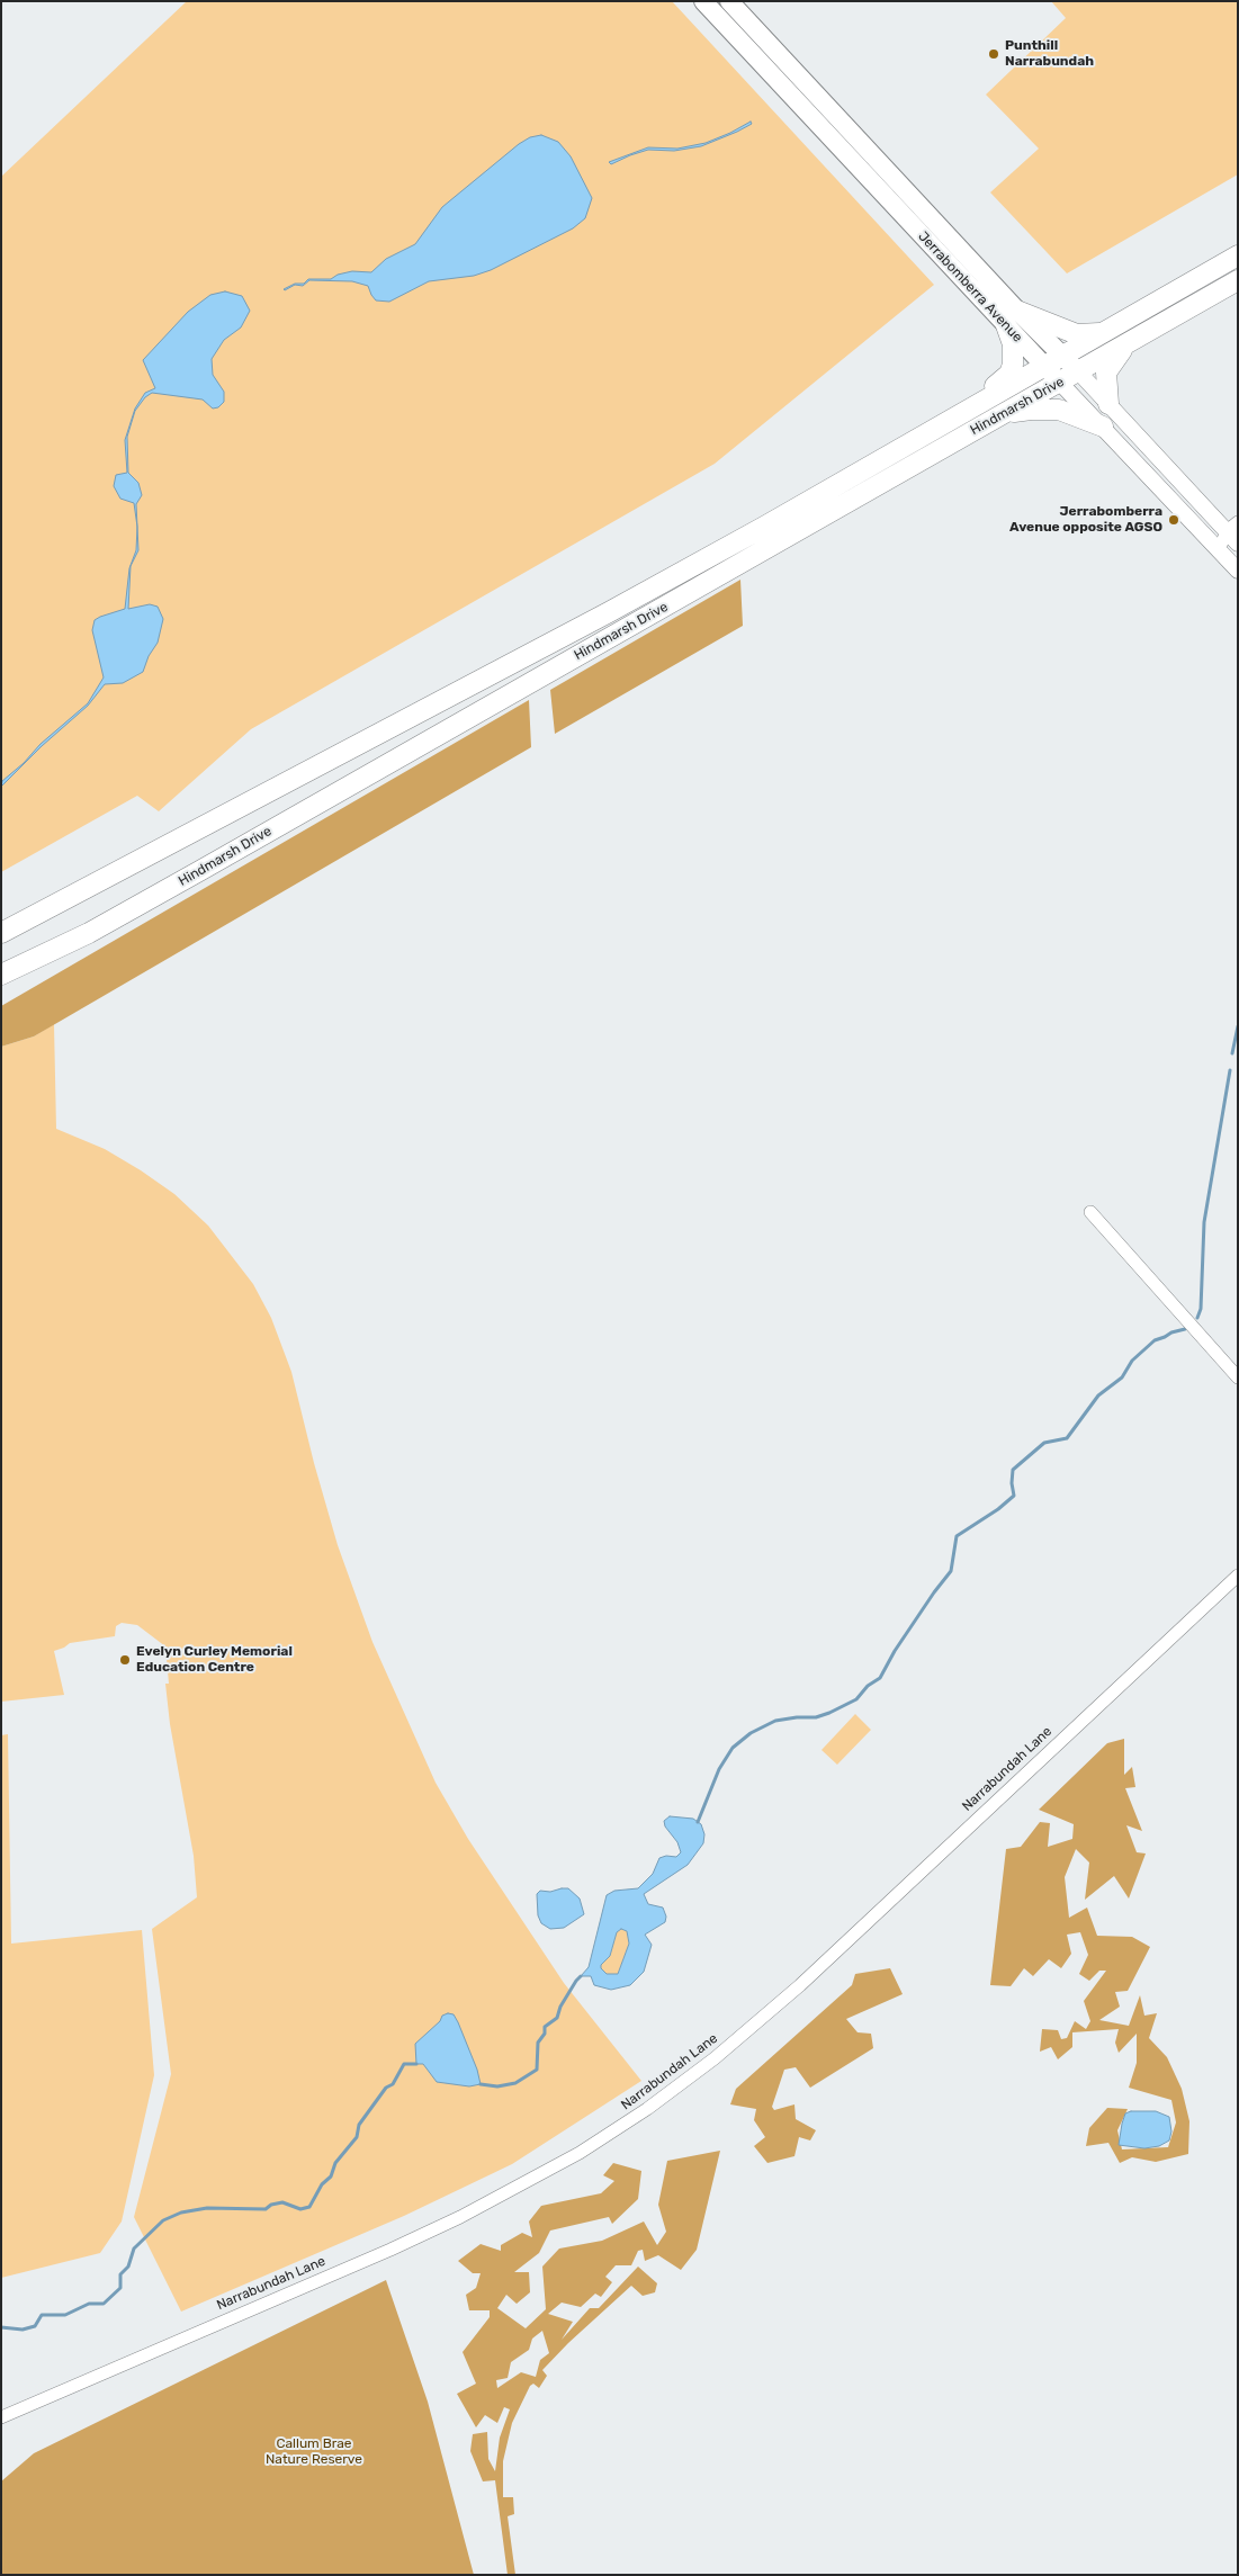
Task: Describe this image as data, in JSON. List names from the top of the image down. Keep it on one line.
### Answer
{"streets":{"main road":["Jerrabomberra Avenue","Hindmarsh Drive"],"street":["Narrabundah Lane"]},"crossings":[["Jerrabomberra Avenue","Hindmarsh Drive"]],"parks":["Callum Brae Nature Reserve"],"places":["Punthill Narrabundah","Jerrabomberra Avenue opposite AGSO","Evelyn Curley Memorial Education Centre"]}
